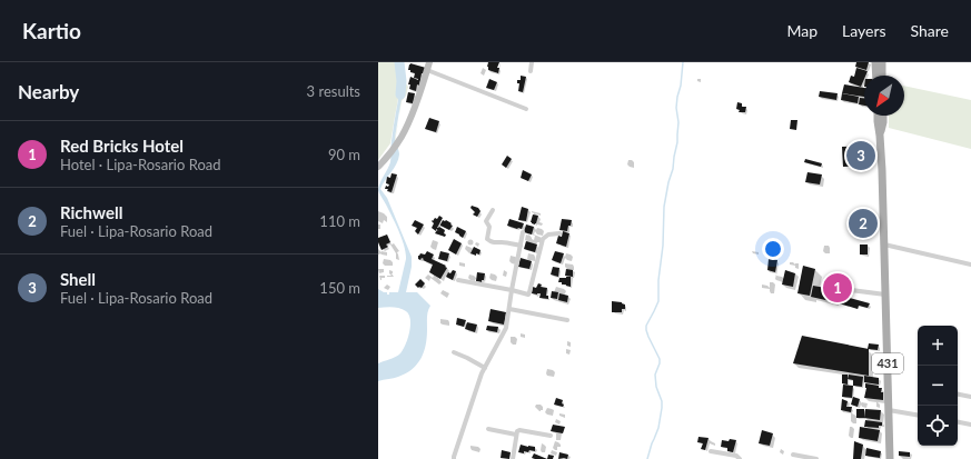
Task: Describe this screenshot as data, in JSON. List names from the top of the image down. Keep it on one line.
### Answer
{"streets":{"main road":["431"]},"north":"bottom left","page":{"header":"Kartio","nav":["Map","Layers","Share"],"heading":["Nearby","3 results"],"list":[{"mark":"1","name":"Red Bricks Hotel","note":"Hotel · Lipa-Rosario Road","value":"90 m"},{"mark":"2","name":"Richwell","note":"Fuel · Lipa-Rosario Road","value":"110 m"},{"mark":"3","name":"Shell","note":"Fuel · Lipa-Rosario Road","value":"150 m"}],"pins":["3","2","1"],"map_buttons":["+","−"]}}
